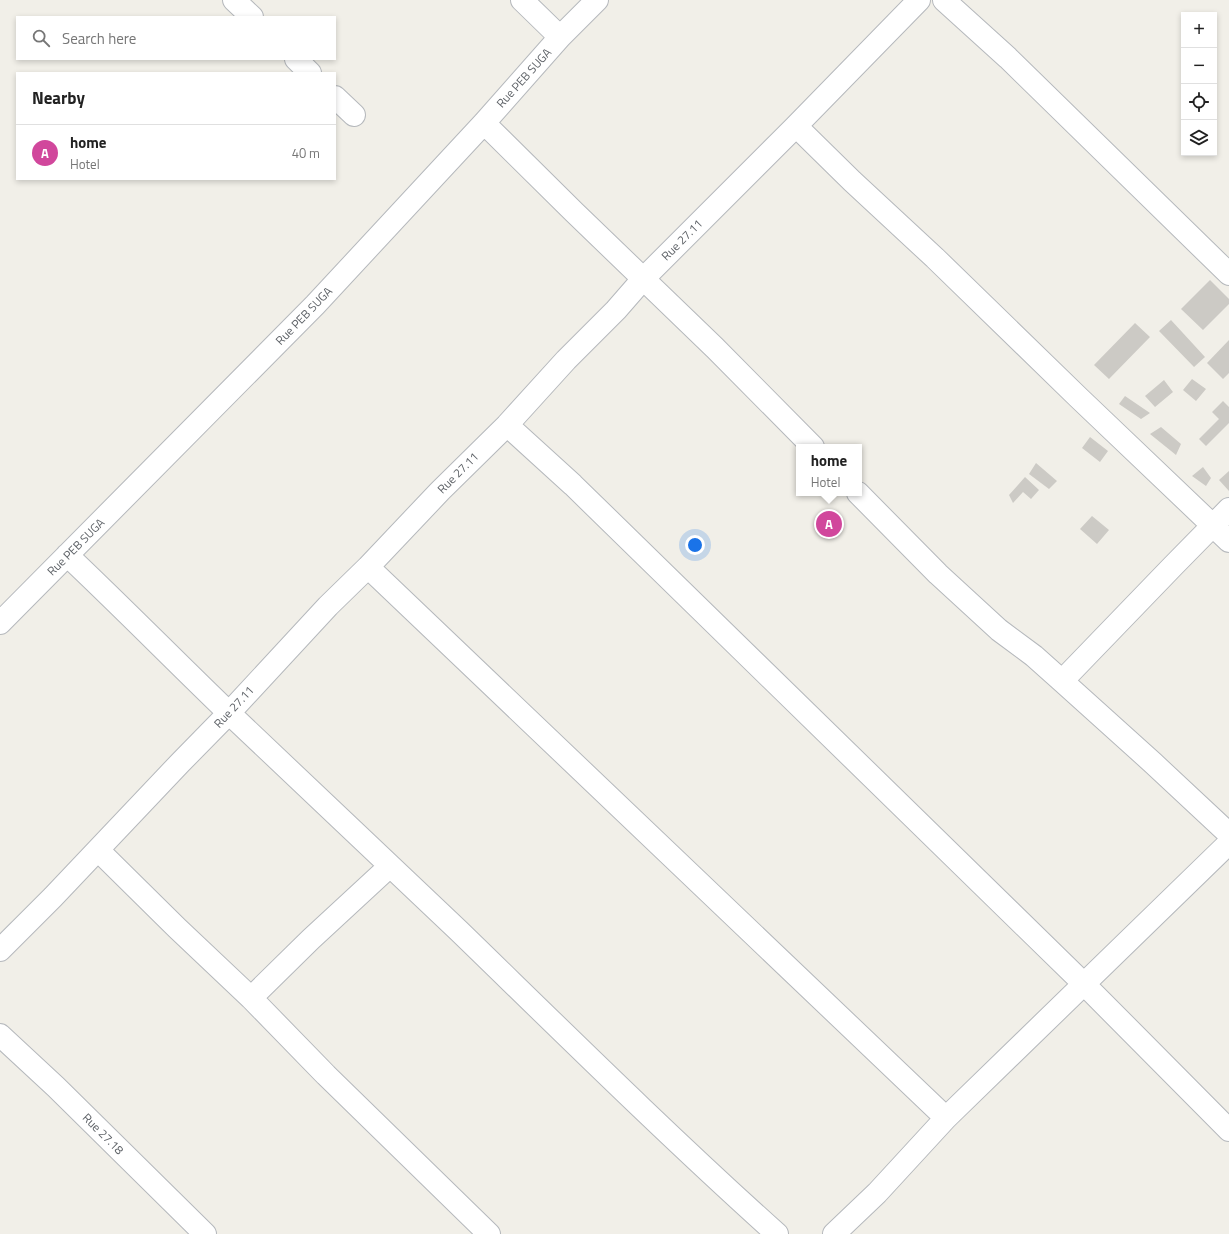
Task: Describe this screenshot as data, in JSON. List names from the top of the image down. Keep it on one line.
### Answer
{"streets":{"street":["Rue PEB SUGA","Rue 27.11","Rue 27.18"]},"page":{"map_buttons":["+","−"],"search":"Search here","heading":"Nearby","list":[{"mark":"A","name":"home","note":"Hotel","value":"40 m"}],"popup":["home","Hotel"],"pins":"A"}}
